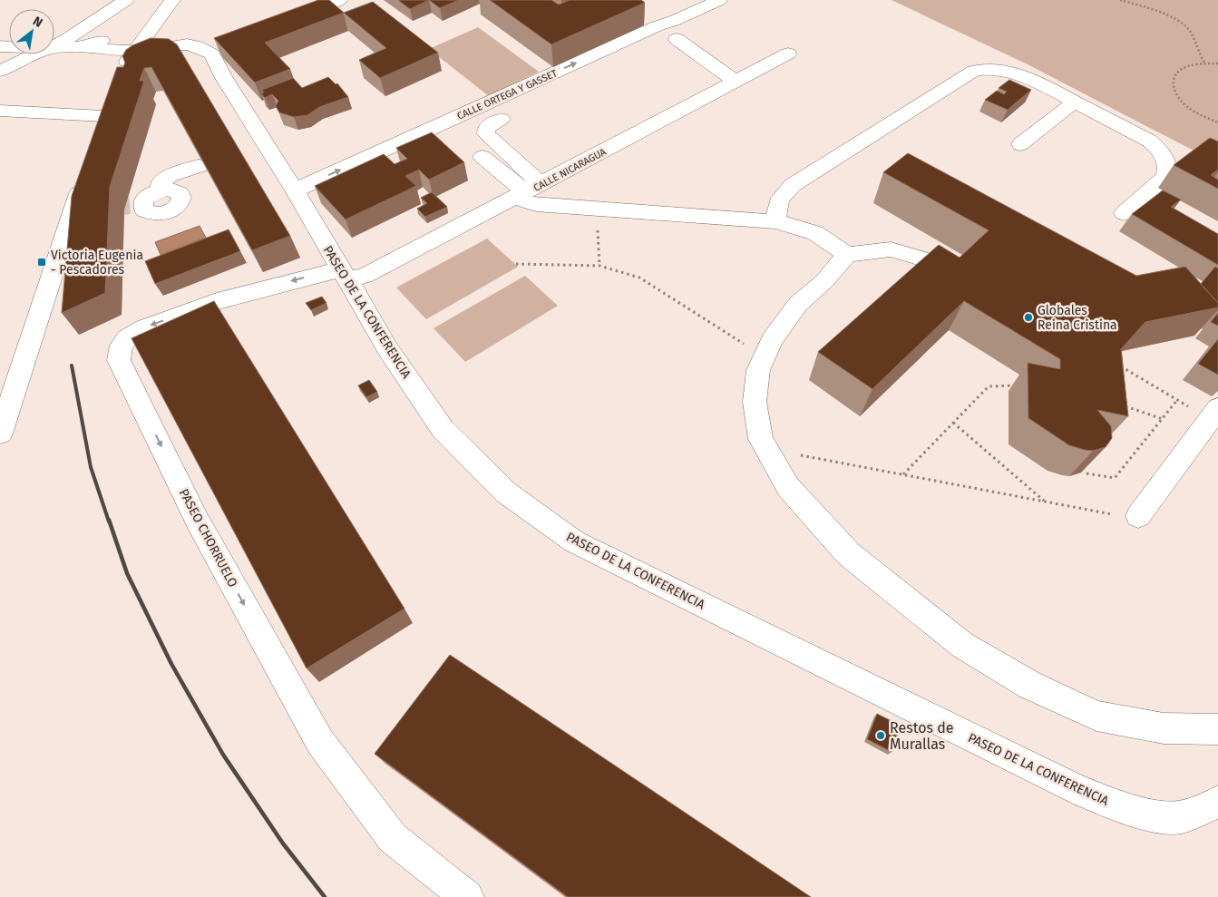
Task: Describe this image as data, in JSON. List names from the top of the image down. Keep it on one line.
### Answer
{"streets":{"street":["CALLE ORTEGA Y GASSET","CALLE NICARAGUA","PASEO DE LA CONFERENCIA","PASEO CHORRUELO"]},"crossings":[["CALLE ORTEGA Y GASSET","PASEO DE LA CONFERENCIA"],["CALLE NICARAGUA","PASEO DE LA CONFERENCIA"],["CALLE NICARAGUA","PASEO CHORRUELO"],["PASEO DE LA CONFERENCIA","PASEO CHORRUELO"]],"one_way":["CALLE ORTEGA Y GASSET"],"places":{"transit":["Victoria Eugenia - Pescadores"],"other":["Globales Reina Cristina","Restos de Murallas"]},"north":"top right"}
